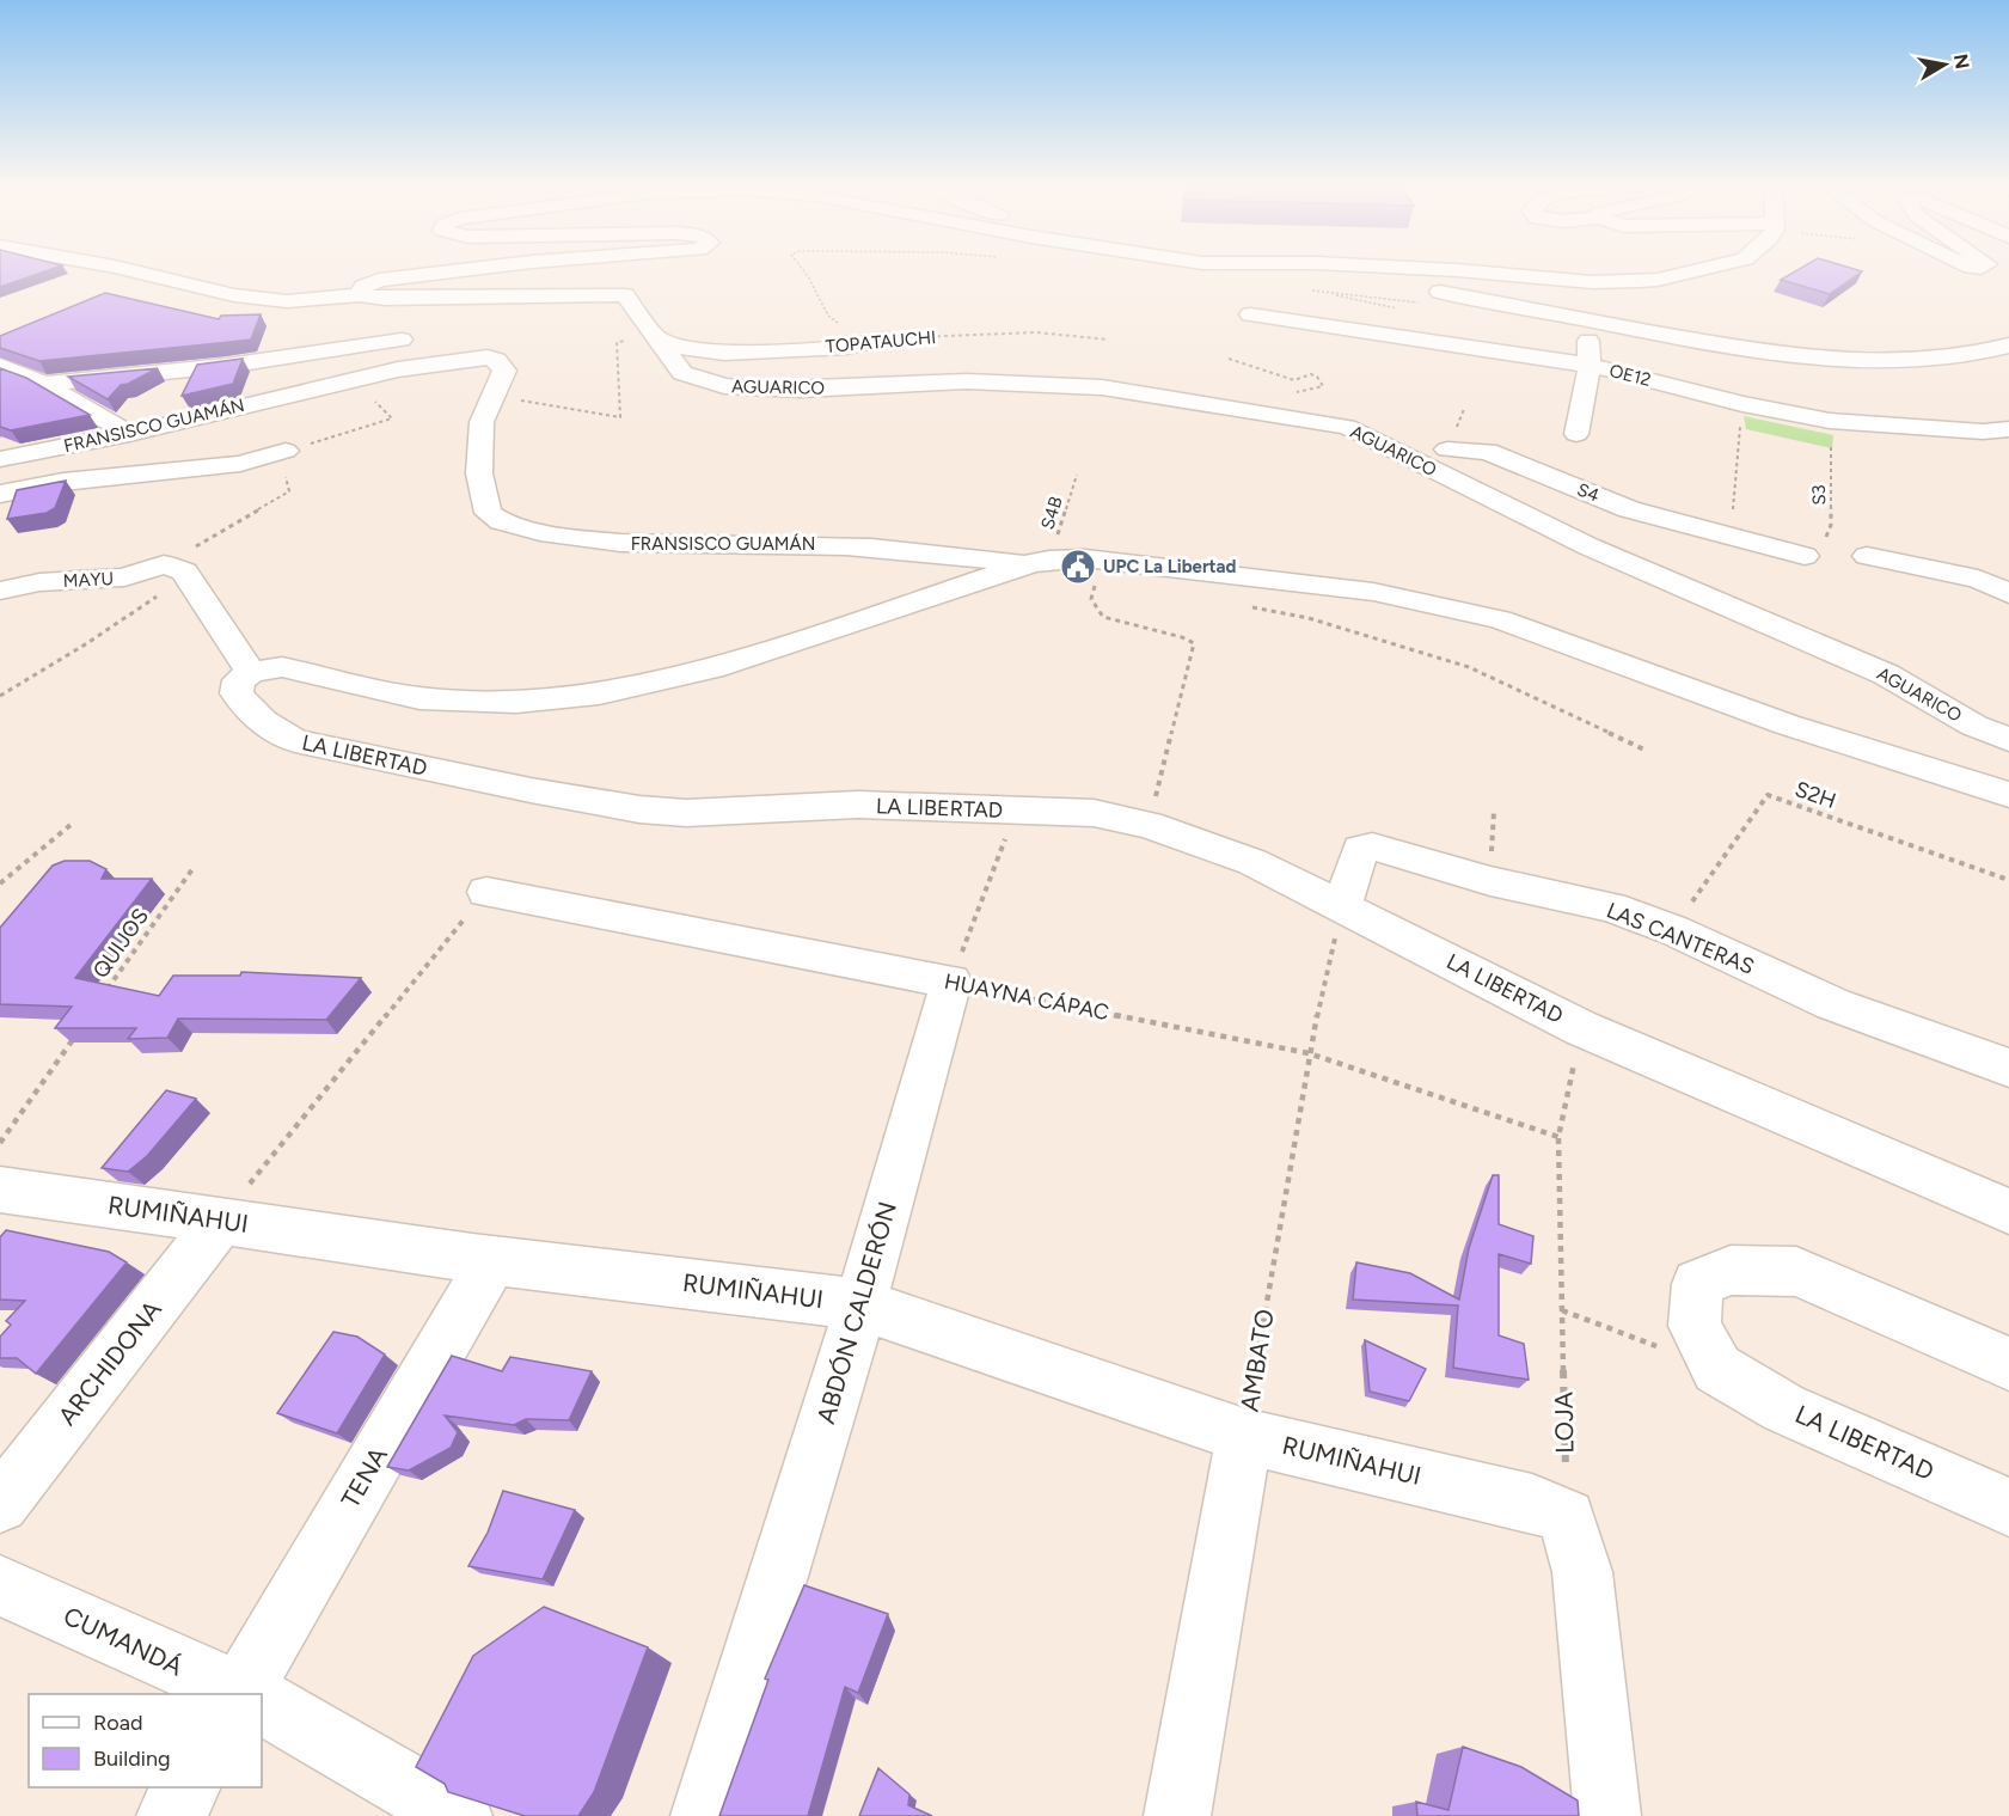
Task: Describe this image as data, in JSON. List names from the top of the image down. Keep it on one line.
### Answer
{"streets":{"street":["TOPATAUCHI","OE12","AGUARICO","FRANSISCO GUAMÁN","S4","MAYU","LA LIBERTAD","LAS CANTERAS","HUAYNA CÁPAC","RUMIÑAHUI","ABDÓN CALDERÓN","AMBATO","ARCHIDONA","TENA","CUMANDÁ"],"path":["S3","S4B","S2H","QUIJOS","LOJA"]},"crossings":[["TOPATAUCHI","AGUARICO"],["OE12","S3"],["FRANSISCO GUAMÁN","S4B"],["S4","S3"],["LA LIBERTAD","LAS CANTERAS"],["LA LIBERTAD","AMBATO"],["LA LIBERTAD","LOJA"],["S2H","LAS CANTERAS"],["LAS CANTERAS","AMBATO"],["HUAYNA CÁPAC","ABDÓN CALDERÓN"],["HUAYNA CÁPAC","AMBATO"],["HUAYNA CÁPAC","LOJA"],["RUMIÑAHUI","ABDÓN CALDERÓN"],["RUMIÑAHUI","AMBATO"],["RUMIÑAHUI","ARCHIDONA"],["RUMIÑAHUI","LOJA"],["RUMIÑAHUI","TENA"]],"places":{"public building":["UPC La Libertad"]},"legend":["Road","Building"],"north":"right"}
